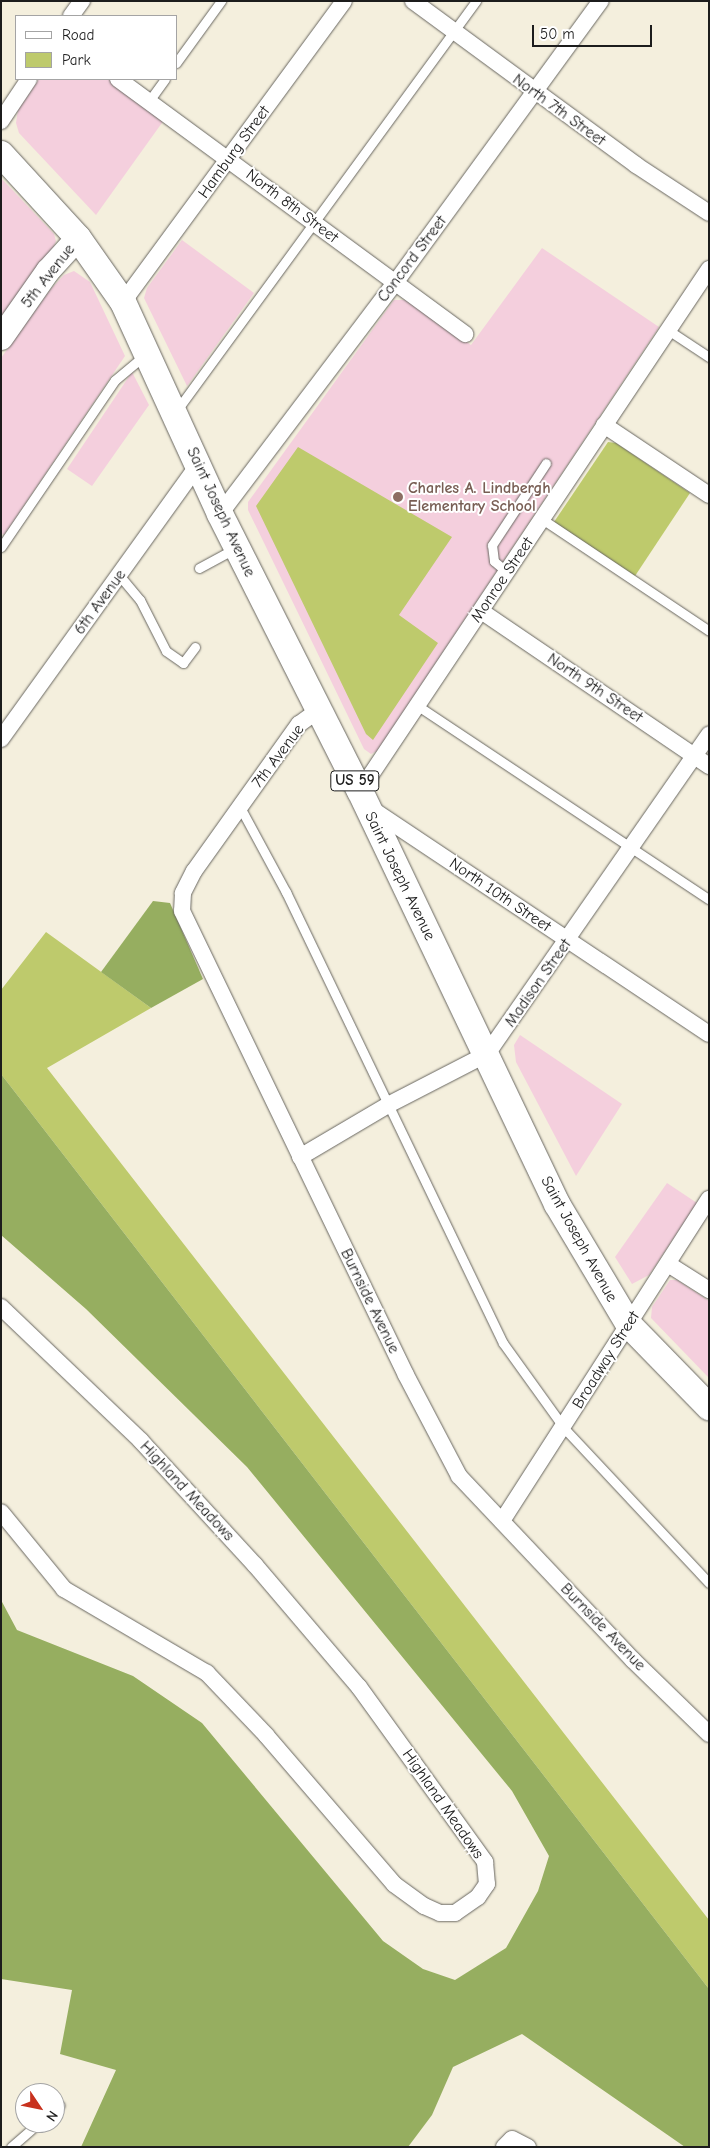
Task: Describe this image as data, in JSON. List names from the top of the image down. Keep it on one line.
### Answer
{"streets":{"main road":["Saint Joseph Avenue","US 59"],"street":["North 7th Street","Hamburg Street","North 8th Street","Concord Street","5th Avenue","Monroe Street","6th Avenue","North 9th Street","7th Avenue","North 10th Street","Madison Street","Burnside Avenue","Broadway Street","Highland Meadows"]},"crossings":[["North 7th Street","Concord Street"],["Hamburg Street","North 8th Street"],["Hamburg Street","Saint Joseph Avenue"],["North 8th Street","Concord Street"],["Concord Street","Saint Joseph Avenue"],["5th Avenue","Saint Joseph Avenue"],["Saint Joseph Avenue","Monroe Street"],["Saint Joseph Avenue","6th Avenue"],["Saint Joseph Avenue","7th Avenue"],["Saint Joseph Avenue","North 10th Street"],["Saint Joseph Avenue","Madison Street"],["Saint Joseph Avenue","Broadway Street"],["Monroe Street","North 9th Street"],["Monroe Street","North 10th Street"],["North 9th Street","Madison Street"],["7th Avenue","Burnside Avenue"],["North 10th Street","Madison Street"],["Madison Street","Burnside Avenue"],["Burnside Avenue","Broadway Street"]],"places":["Charles A. Lindbergh Elementary School"],"legend":["Road","Park"],"scale_bar":"50 m","north":"bottom right"}
